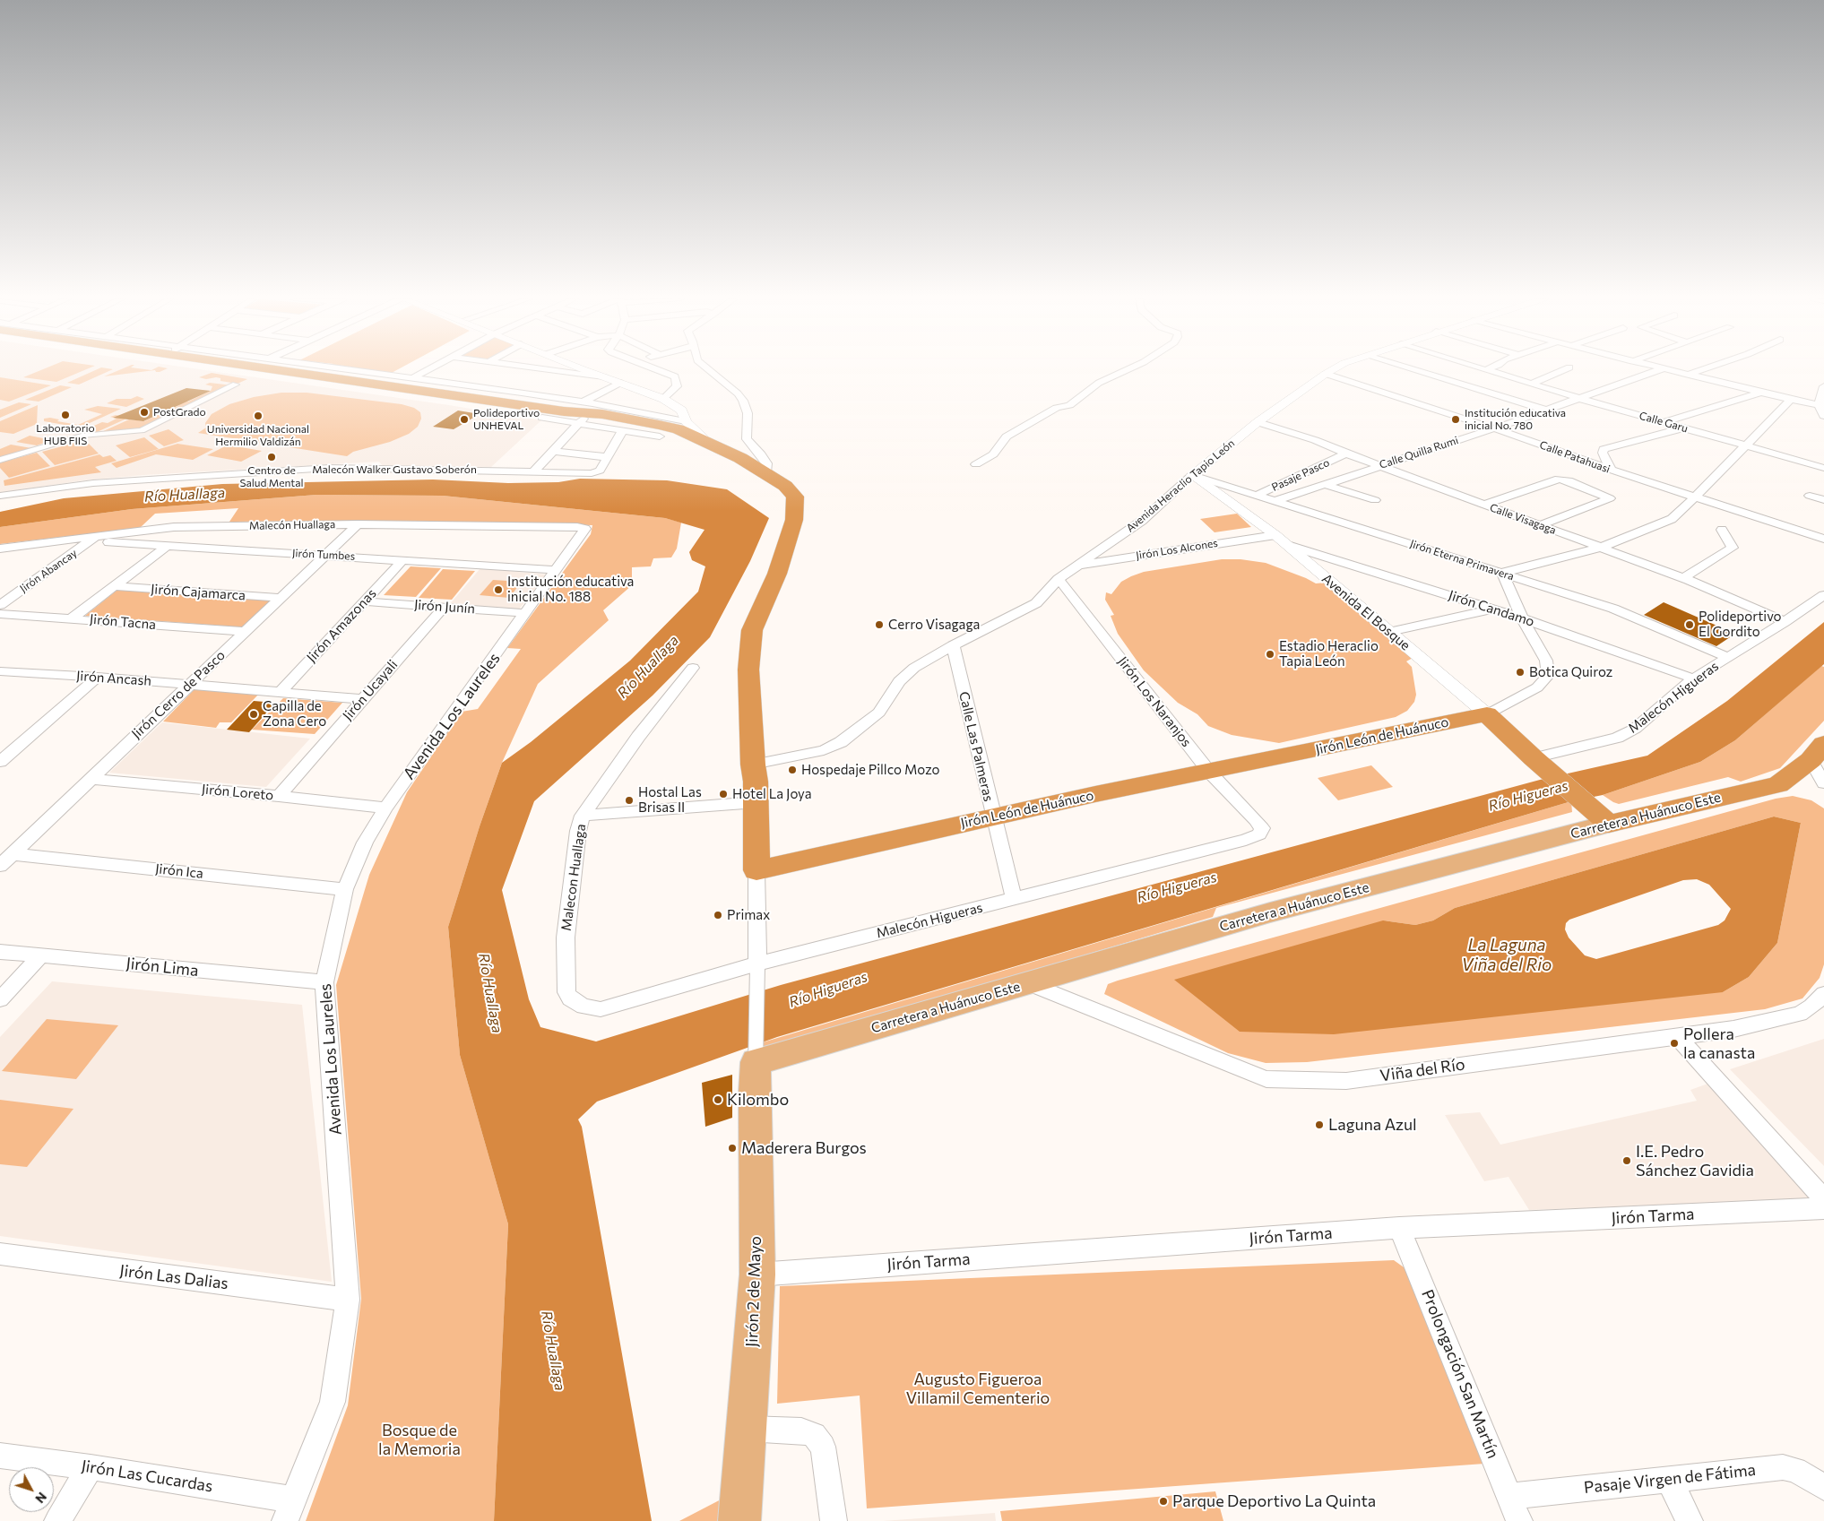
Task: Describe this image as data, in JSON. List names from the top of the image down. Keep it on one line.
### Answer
{"streets":{"highway":["Avenida El Bosque","Jirón León de Huánuco","Carretera a Huánuco Este"],"main road":["Jirón 2 de Mayo"],"street":["Calle Garu","Calle Quilla Rumi","Calle Patahuasi","Malecón Walker Gustavo Soberón","Pasaje Pasco","Avenida Heraclio Tapio León","Calle Visagaga","Malecón Huallaga","Jirón Los Alcones","Jirón Tumbes","Jirón Eterna Primavera","Jirón Abancay","Jirón Cajamarca","Jirón Junín","Jirón Candamo","Jirón Tacna","Jirón Amazonas","Jirón Ancash","Jirón Ucayali","Jirón Cerro de Pasco","Malecón Higueras","Jirón Los Naranjos","Avenida Los Laureles","Calle Las Palmeras","Jirón Loreto","Jirón Ica","Malecon Huallaga","Jirón Lima","Viña del Río","Jirón Tarma","Jirón Las Dalias","Prolongación San Martín","Jirón Las Cucardas","Pasaje Virgen de Fátima"]},"crossings":[["Calle Garu","Calle Quilla Rumi"],["Calle Quilla Rumi","Calle Patahuasi"],["Calle Quilla Rumi","Calle Visagaga"],["Calle Quilla Rumi","Jirón Eterna Primavera"],["Calle Patahuasi","Avenida Heraclio Tapio León"],["Pasaje Pasco","Calle Visagaga"],["Pasaje Pasco","Jirón Eterna Primavera"],["Avenida Heraclio Tapio León","Calle Visagaga"],["Avenida Heraclio Tapio León","Jirón Los Alcones"],["Avenida Heraclio Tapio León","Jirón Eterna Primavera"],["Avenida Heraclio Tapio León","Avenida El Bosque"],["Avenida Heraclio Tapio León","Jirón Los Naranjos"],["Avenida Heraclio Tapio León","Calle Las Palmeras"],["Calle Visagaga","Malecón Higueras"],["Malecón Huallaga","Jirón Tumbes"],["Malecón Huallaga","Jirón Abancay"],["Malecón Huallaga","Jirón Cerro de Pasco"],["Malecón Huallaga","Avenida Los Laureles"],["Jirón Los Alcones","Jirón Candamo"],["Jirón Los Alcones","Avenida El Bosque"],["Jirón Tumbes","Jirón Abancay"],["Jirón Tumbes","Jirón Amazonas"],["Jirón Tumbes","Jirón Cerro de Pasco"],["Jirón Tumbes","Avenida Los Laureles"],["Jirón Eterna Primavera","Avenida El Bosque"],["Jirón Eterna Primavera","Malecón Higueras"],["Jirón Eterna Primavera","Jirón León de Huánuco"],["Jirón Cajamarca","Jirón Cerro de Pasco"],["Jirón Junín","Jirón Amazonas"],["Jirón Junín","Jirón Ucayali"],["Jirón Junín","Avenida Los Laureles"],["Jirón Candamo","Avenida El Bosque"],["Jirón Candamo","Malecón Higueras"],["Jirón Candamo","Jirón León de Huánuco"],["Avenida El Bosque","Malecón Higueras"],["Avenida El Bosque","Jirón León de Huánuco"],["Avenida El Bosque","Carretera a Huánuco Este"],["Jirón Tacna","Jirón Cerro de Pasco"],["Jirón Amazonas","Jirón Ancash"],["Jirón Ancash","Jirón Ucayali"],["Jirón Ancash","Jirón Cerro de Pasco"],["Jirón Ucayali","Jirón Loreto"],["Jirón Cerro de Pasco","Jirón Loreto"],["Jirón Cerro de Pasco","Jirón Ica"],["Malecón Higueras","Jirón Los Naranjos"],["Malecón Higueras","Calle Las Palmeras"],["Malecón Higueras","Malecon Huallaga"],["Jirón Los Naranjos","Jirón León de Huánuco"],["Avenida Los Laureles","Jirón Loreto"],["Avenida Los Laureles","Jirón Ica"],["Avenida Los Laureles","Jirón Lima"],["Avenida Los Laureles","Jirón Las Dalias"],["Avenida Los Laureles","Jirón Las Cucardas"],["Jirón León de Huánuco","Calle Las Palmeras"],["Carretera a Huánuco Este","Viña del Río"],["Carretera a Huánuco Este","Jirón 2 de Mayo"],["Jirón Tarma","Jirón 2 de Mayo"],["Jirón Tarma","Prolongación San Martín"],["Prolongación San Martín","Pasaje Virgen de Fátima"]],"water":["Río Huallaga","Río Higueras","La Laguna Viña del Rio"],"parks":["Augusto Figueroa Villamil Cementerio","Bosque de la Memoria"],"places":["PostGrado","Laboratorio HUB FIIS","Universidad Nacional Hermilio Valdizán","Polideportivo UNHEVAL","Institución educativa inicial No. 780","Centro de Salud Mental","Institución educativa inicial No. 188","Cerro Visagaga","Polideportivo El Gordito","Estadio Heraclio Tapia León","Botica Quiroz","Capilla de Zona Cero","Hospedaje Pillco Mozo","Hotel La Joya","Hostal Las Brisas II","Primax","Pollera la canasta","Kilombo","Laguna Azul","Maderera Burgos","I.E. Pedro Sánchez Gavidia","Parque Deportivo La Quinta"],"north":"bottom right"}
